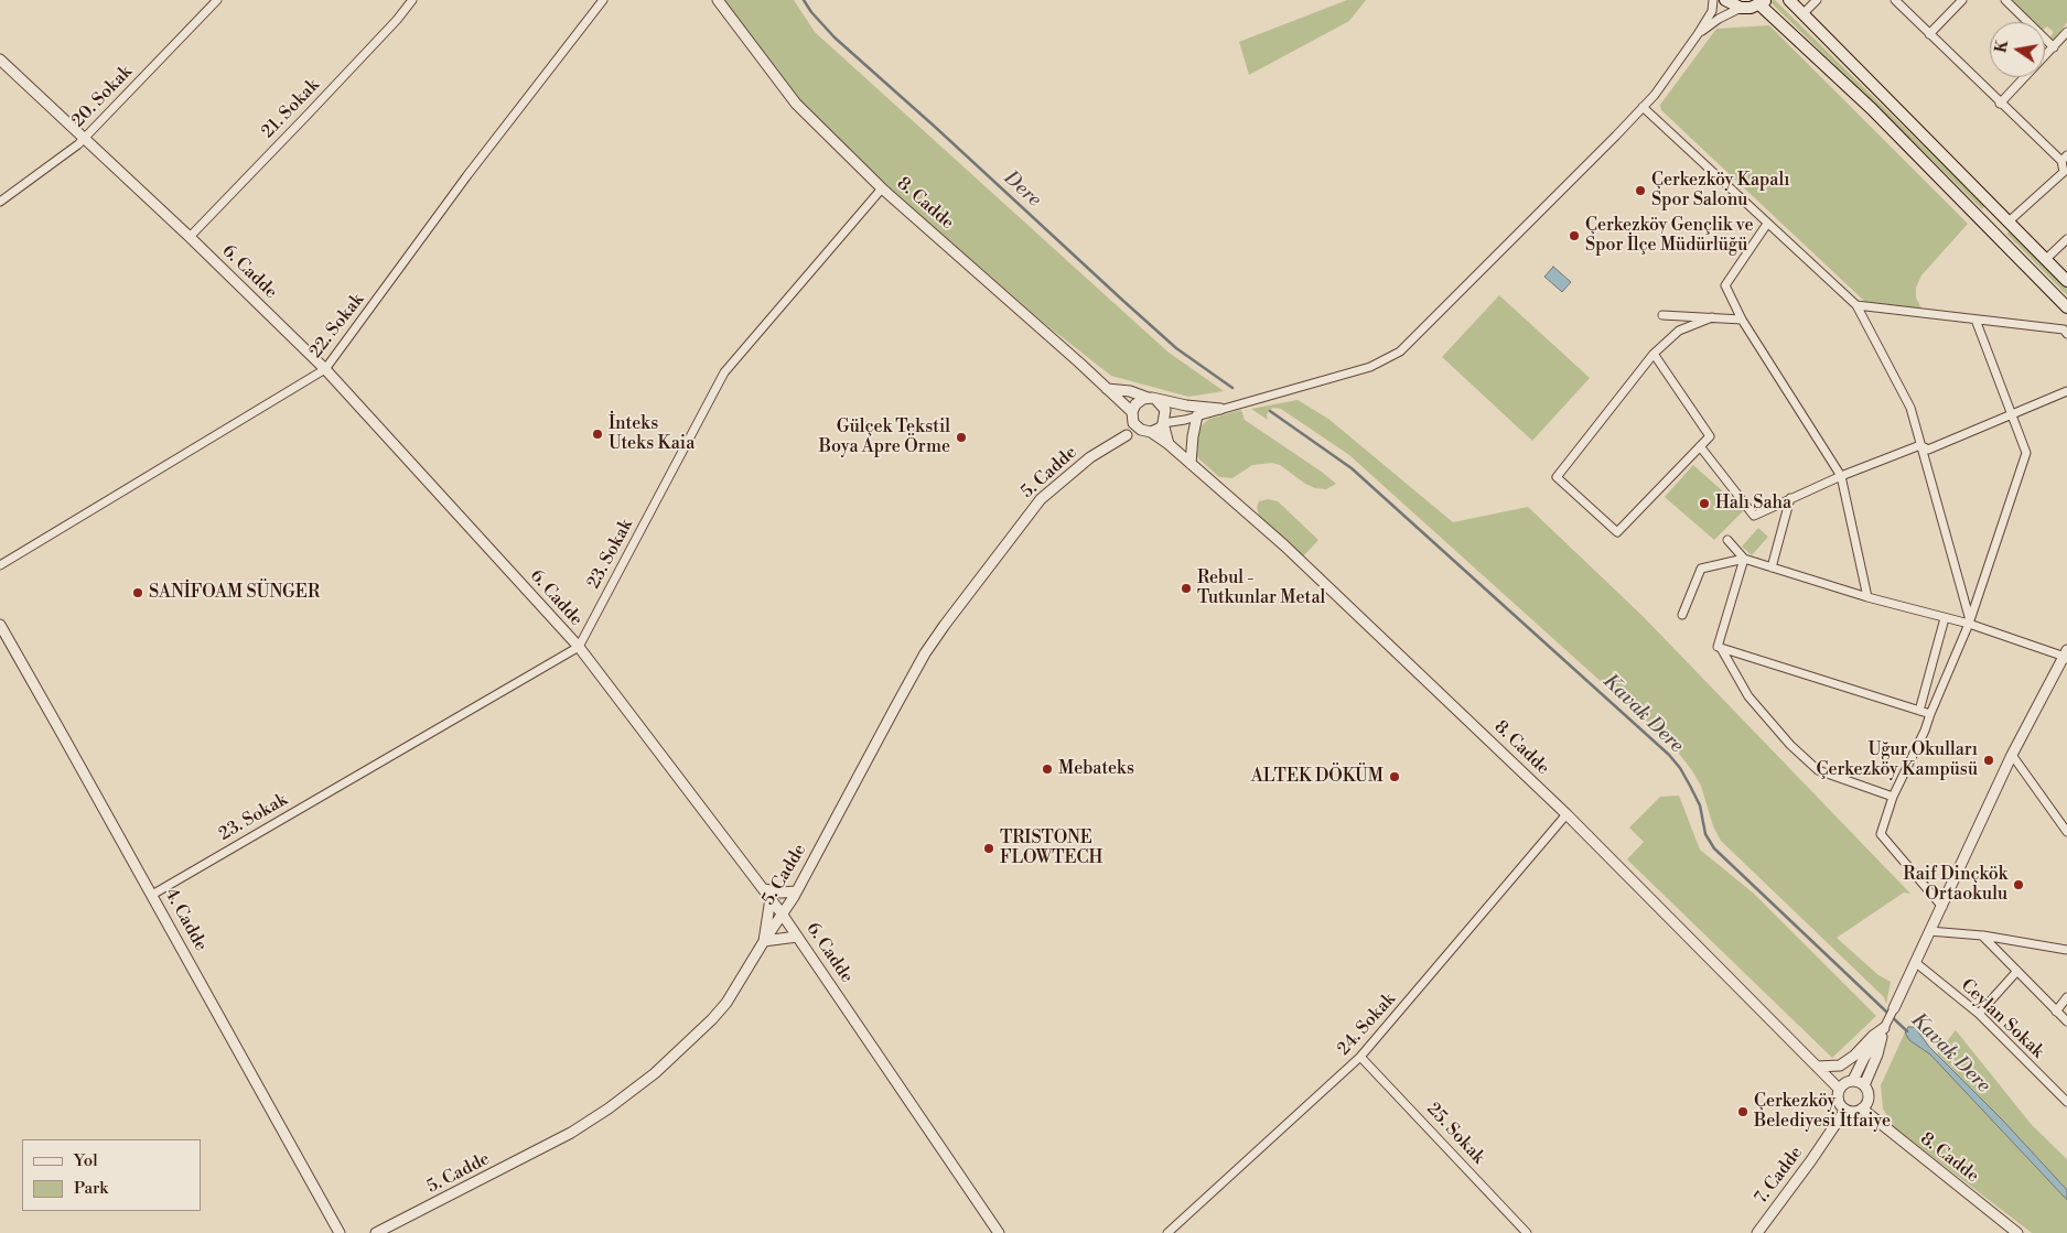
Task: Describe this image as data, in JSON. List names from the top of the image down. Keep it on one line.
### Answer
{"streets":{"street":["20. Sokak","21. Sokak","8. Cadde","6. Cadde","22. Sokak","5. Cadde","23. Sokak","4. Cadde","Ceylan Sokak","24. Sokak","25. Sokak","7. Cadde"]},"crossings":[["20. Sokak","6. Cadde"],["21. Sokak","6. Cadde"],["8. Cadde","23. Sokak"],["8. Cadde","24. Sokak"],["8. Cadde","7. Cadde"],["6. Cadde","22. Sokak"],["6. Cadde","5. Cadde"],["6. Cadde","23. Sokak"],["23. Sokak","4. Cadde"],["24. Sokak","25. Sokak"]],"water":["Dere","Kavak Dere"],"places":["Çerkezköy Kapalı Spor Salonu","Çerkezköy Gençlik ve Spor İlçe Müdürlüğü","İnteks Uteks Kaia","Gülçek Tekstil Boya Apre Örme","Halı Saha","Rebul - Tutkunlar Metal","SANİFOAM SÜNGER","Uğur Okulları Çerkezköy Kampüsü","Mebateks","ALTEK DÖKÜM","TRISTONE FLOWTECH","Raif Dinçkök Ortaokulu","Çerkezköy Belediyesi İtfaiye"],"legend":["Yol","Park"],"north":"left"}
